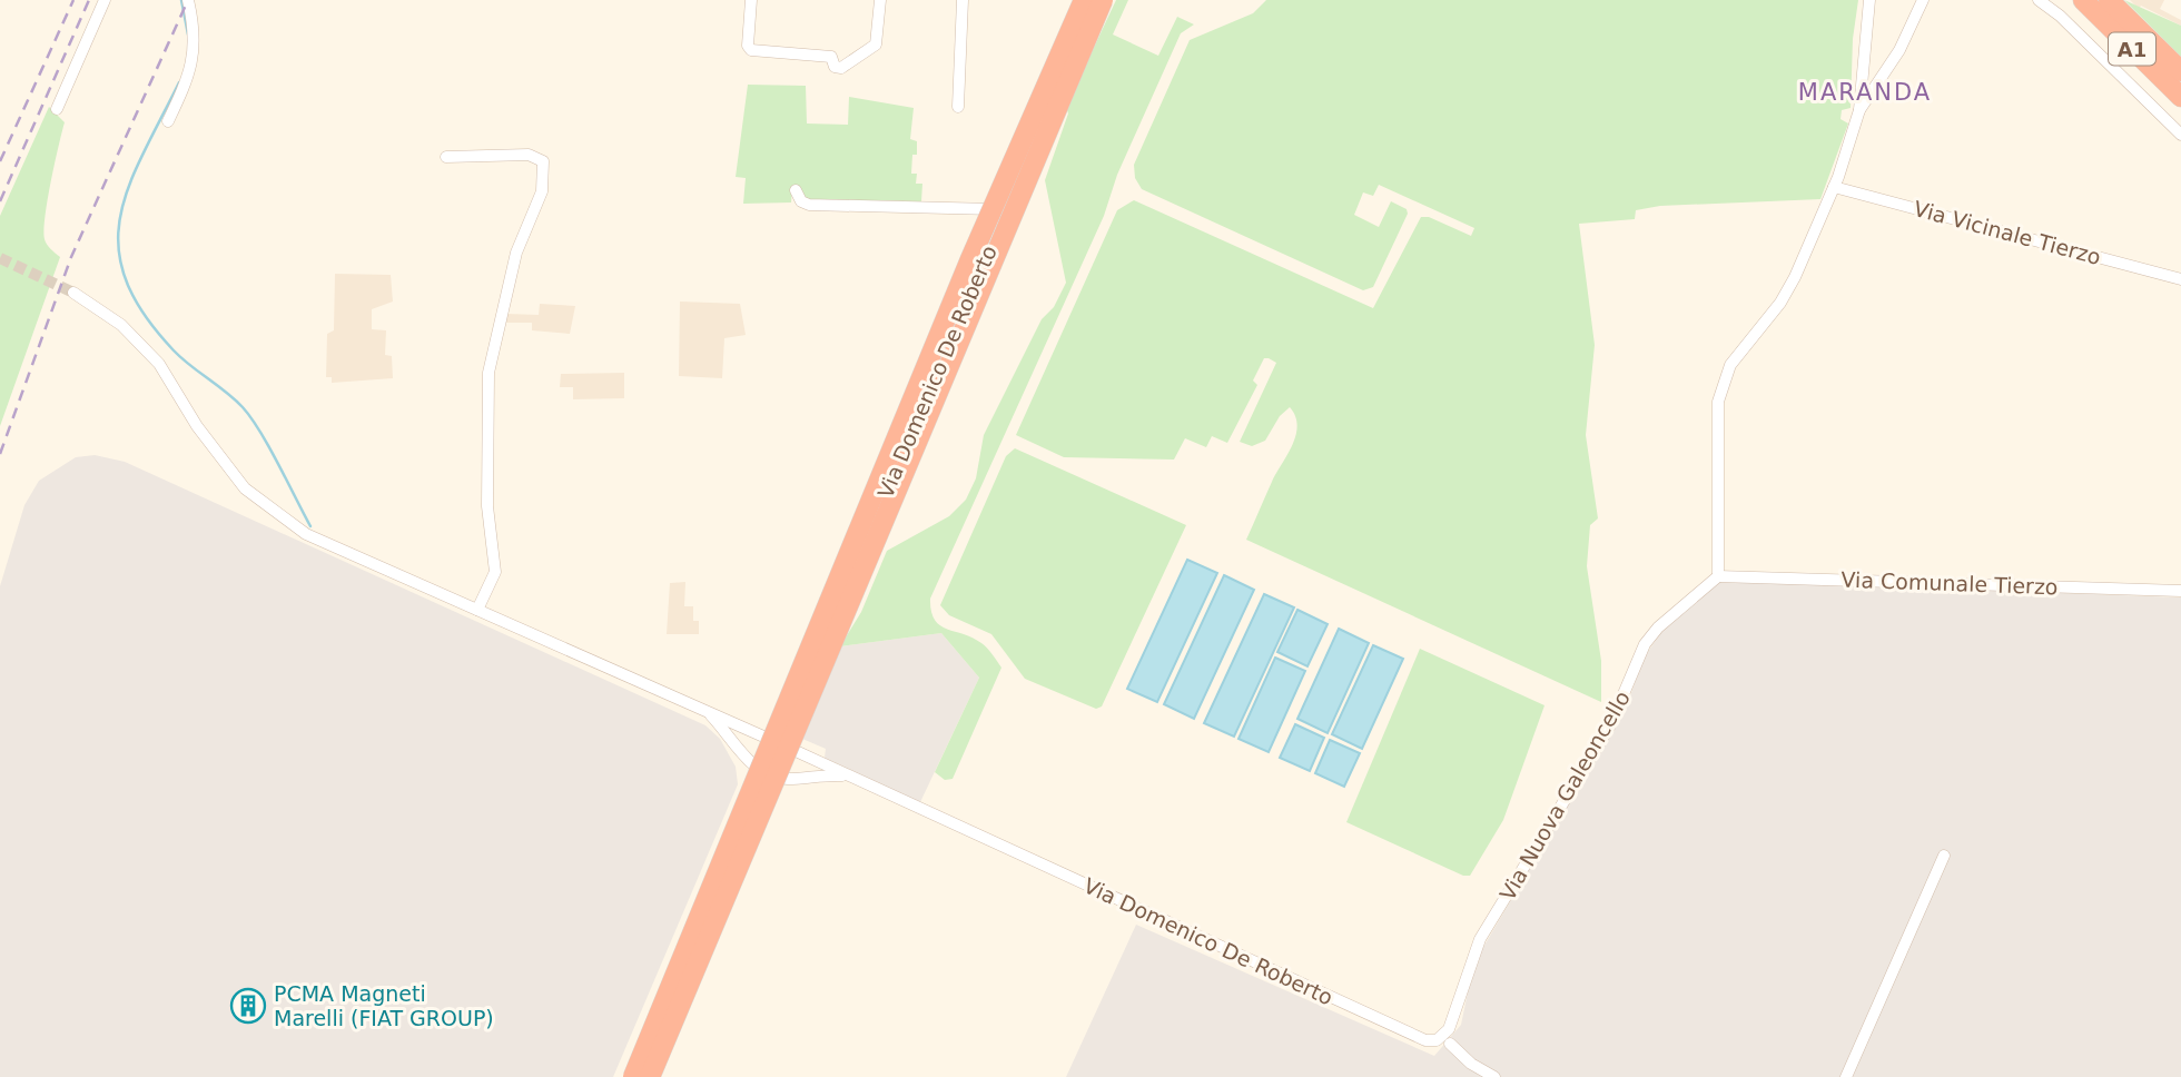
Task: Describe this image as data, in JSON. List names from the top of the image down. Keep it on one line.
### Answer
{"streets":{"highway":["A1"],"street":["Via Vicinale Tierzo","Via Domenico De Roberto","Via Comunale Tierzo","Via Nuova Galeoncello"]},"crossings":[["Via Domenico De Roberto","Via Nuova Galeoncello"],["Via Comunale Tierzo","Via Nuova Galeoncello"]],"districts":["MARANDA"],"places":{"building":["PCMA Magneti Marelli (FIAT GROUP)"]}}
